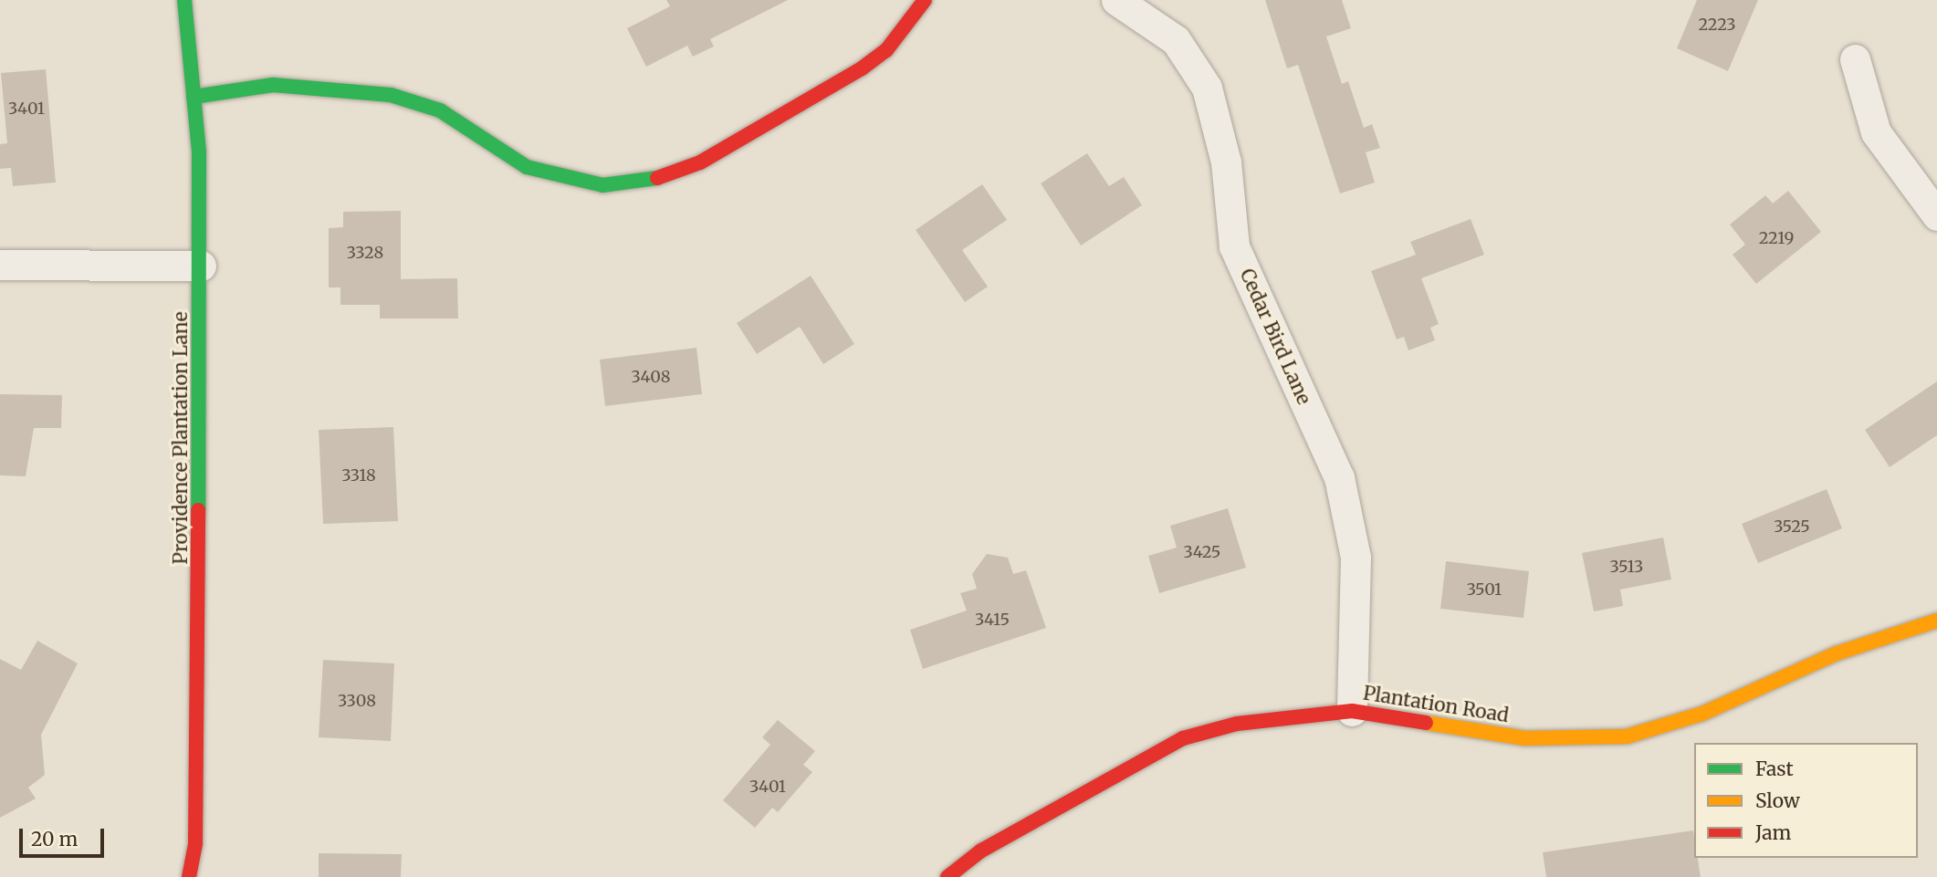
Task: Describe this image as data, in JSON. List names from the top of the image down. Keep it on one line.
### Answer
{"streets":{"street":["Cedar Bird Lane","Providence Plantation Lane","Plantation Road"]},"crossings":[["Cedar Bird Lane","Plantation Road"]],"house_numbers":["2223","3401","2219","3328","3408","3318","3525","3425","3513","3501","3415","3308","3401"],"legend":["Fast","Slow","Jam"],"scale_bar":"20 m"}
